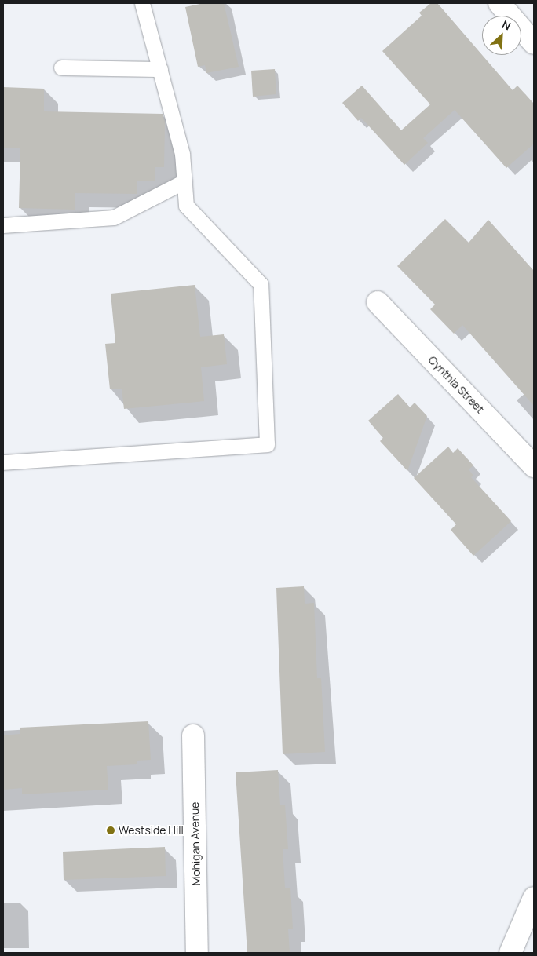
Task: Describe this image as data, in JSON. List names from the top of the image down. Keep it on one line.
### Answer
{"streets":{"street":["Cynthia Street","Mohigan Avenue"]},"places":["Westside Hill"],"north":"top right"}
